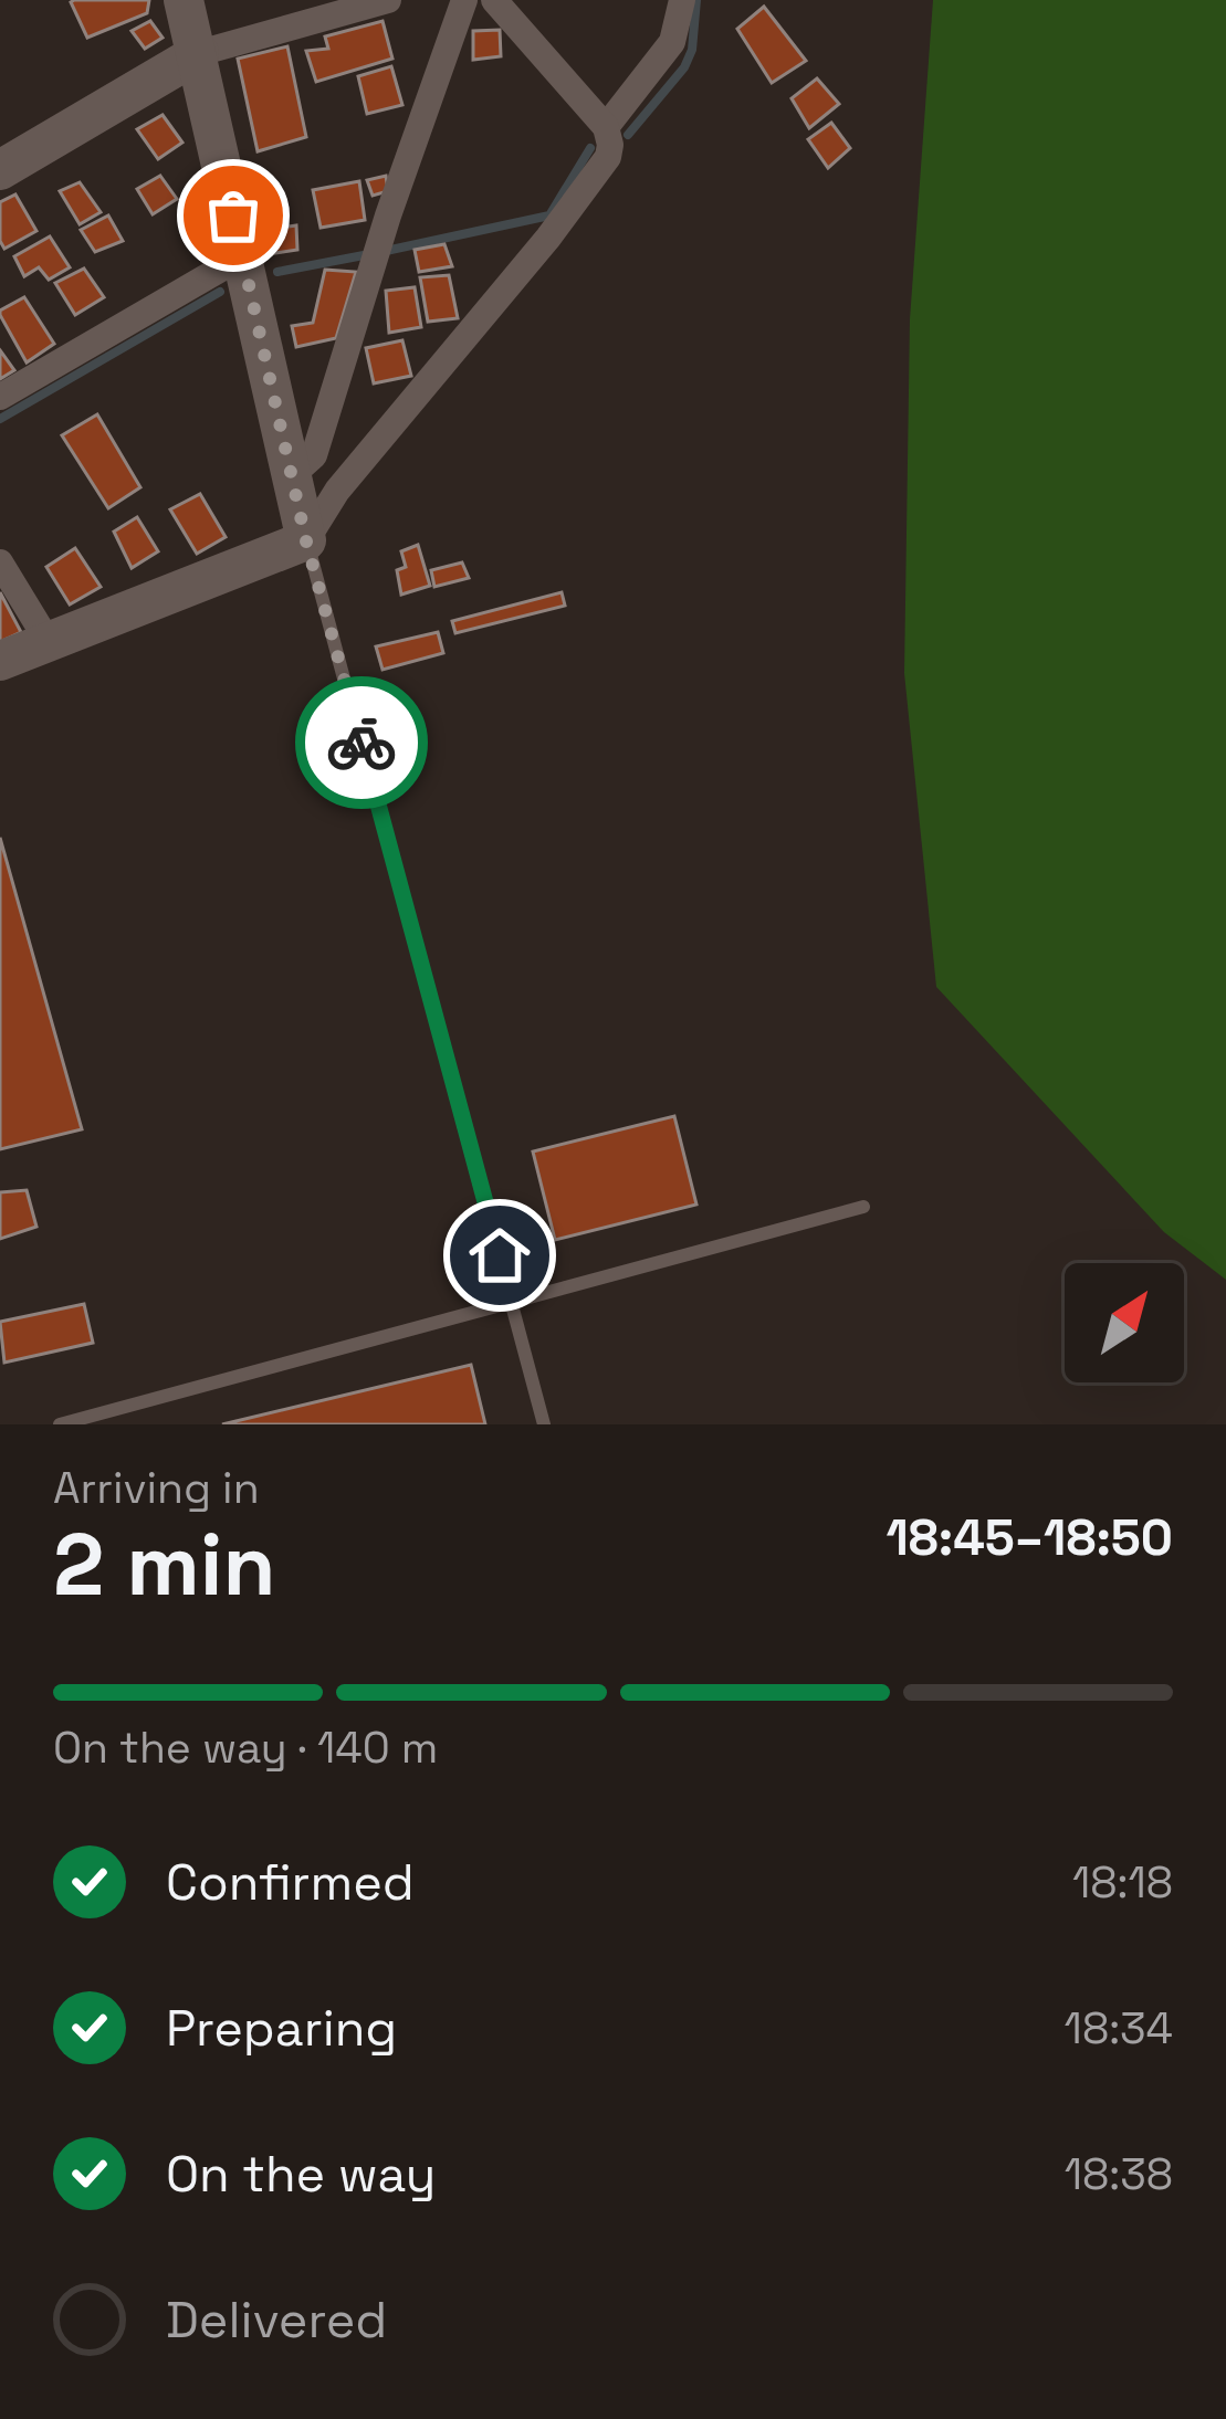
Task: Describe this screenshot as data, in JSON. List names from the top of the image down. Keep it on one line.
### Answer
{"north":"top right","page":{"heading":["2 min","Arriving in","18:45–18:50"],"bar":"On the way · 140 m","list":[["Confirmed","18:18"],["Preparing","18:34"],["On the way","18:38"],"Delivered"]}}
